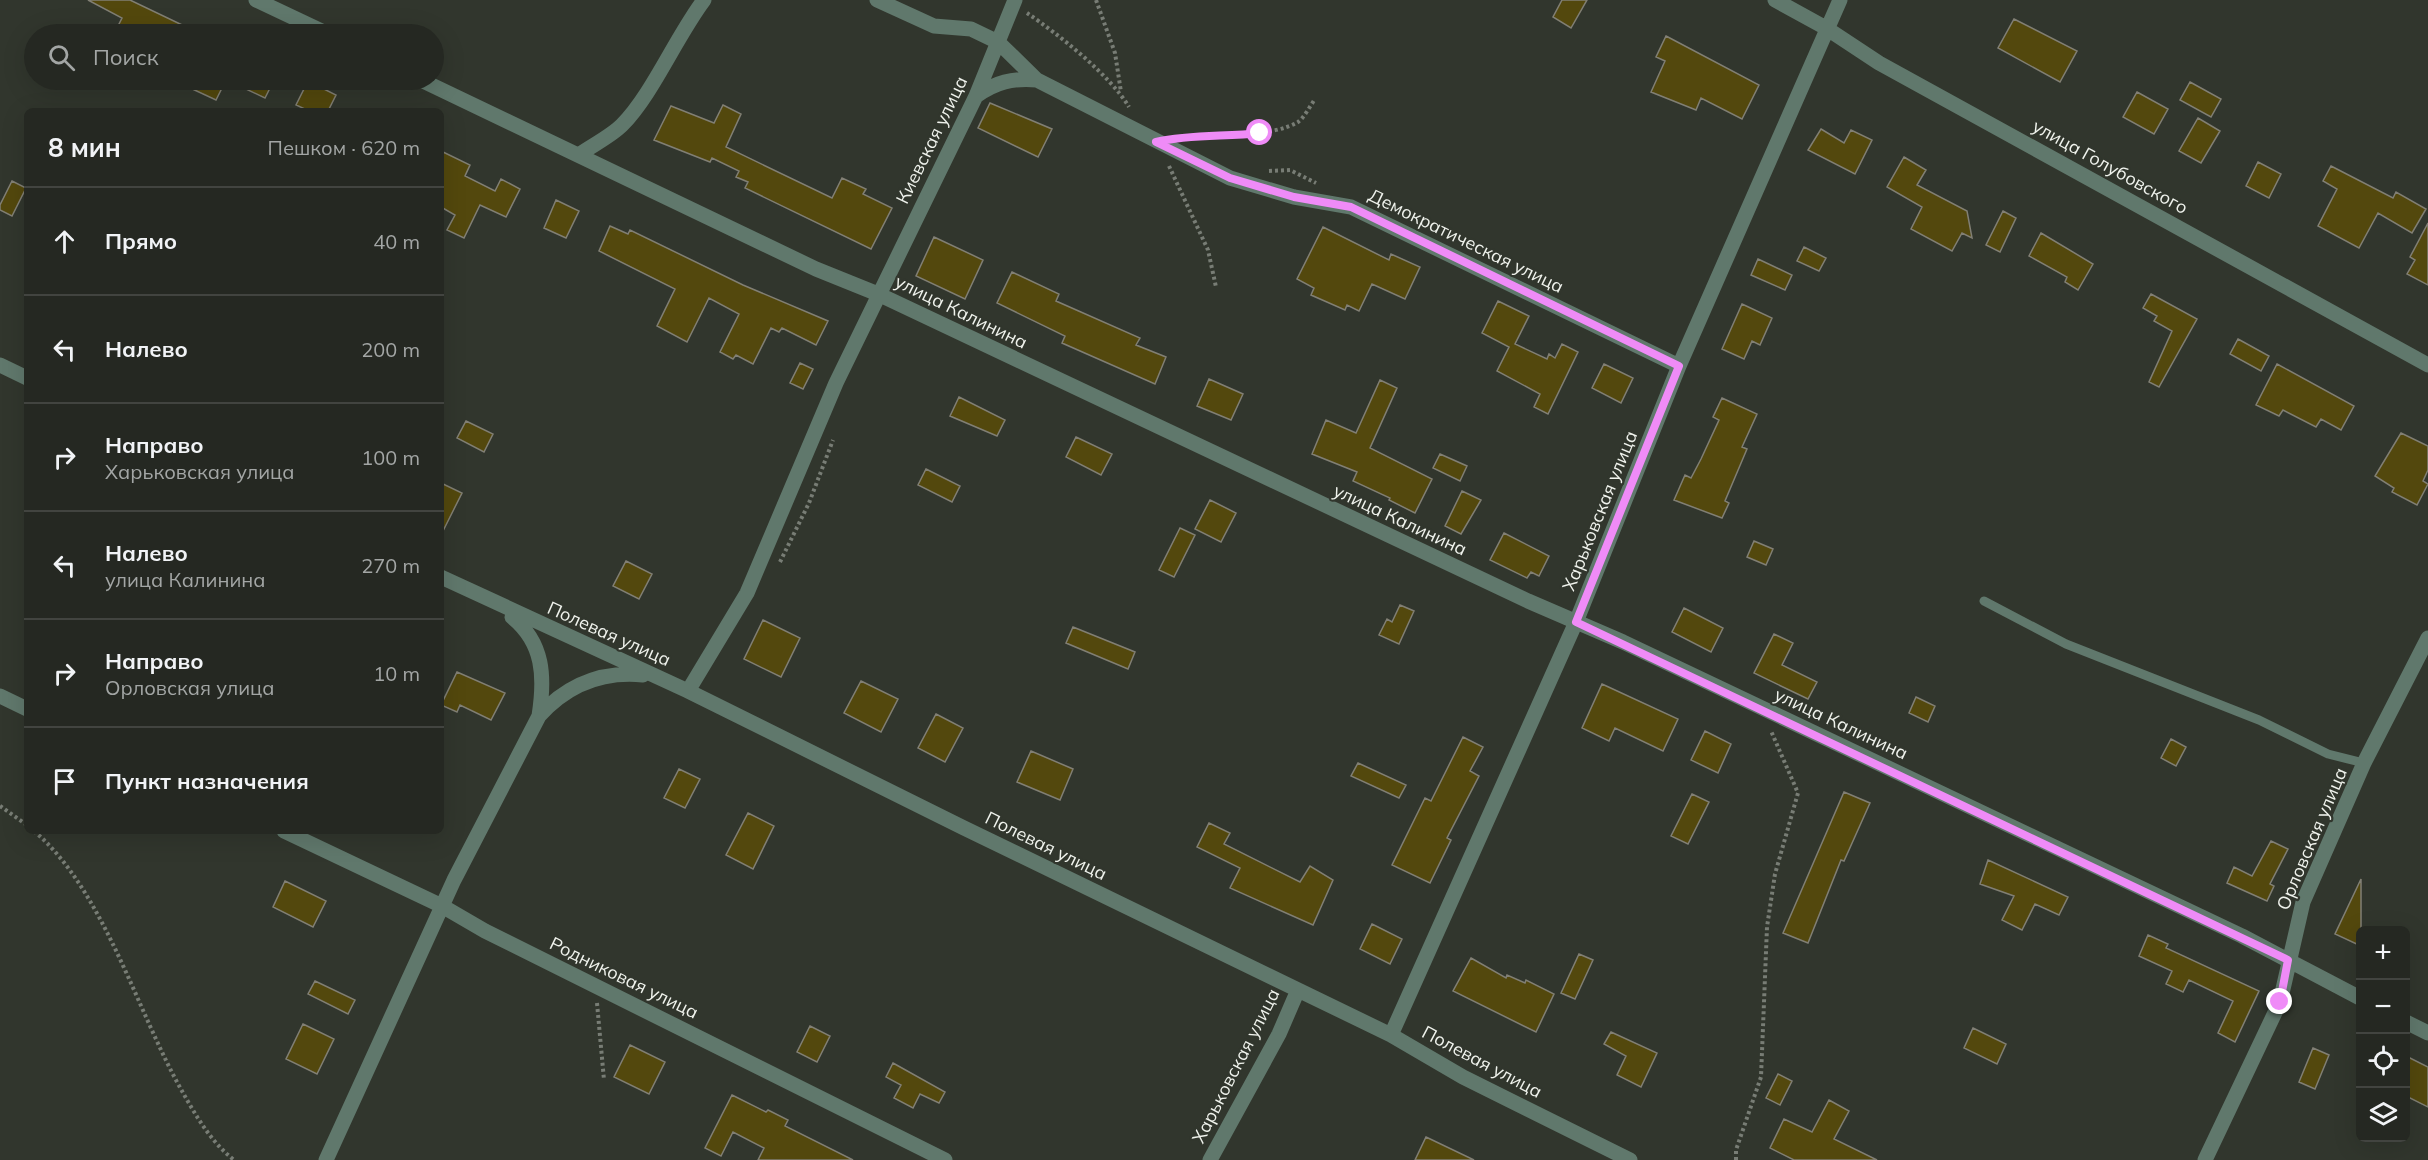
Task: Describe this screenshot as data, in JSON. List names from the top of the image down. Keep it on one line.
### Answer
{"streets":{"street":["Киевская улица","улица Голубовского","Демократическая улица","улица Калинина","Харьковская улица","Полевая улица","Орловская улица","Родниковая улица"]},"crossings":[["Киевская улица","Демократическая улица"],["Киевская улица","улица Калинина"],["Киевская улица","Полевая улица"],["улица Голубовского","Харьковская улица"],["Демократическая улица","Харьковская улица"],["улица Калинина","Харьковская улица"],["улица Калинина","Орловская улица"],["Харьковская улица","Полевая улица"]],"page":{"search":"Поиск","heading":["8 мин","Пешком · 620 m"],"list":[["Прямо","40 m"],["Налево","200 m"],["Направо","Харьковская улица","100 m"],["Налево","улица Калинина","270 m"],["Направо","Орловская улица","10 m"],"Пункт назначения"],"map_buttons":["+","−"]}}
